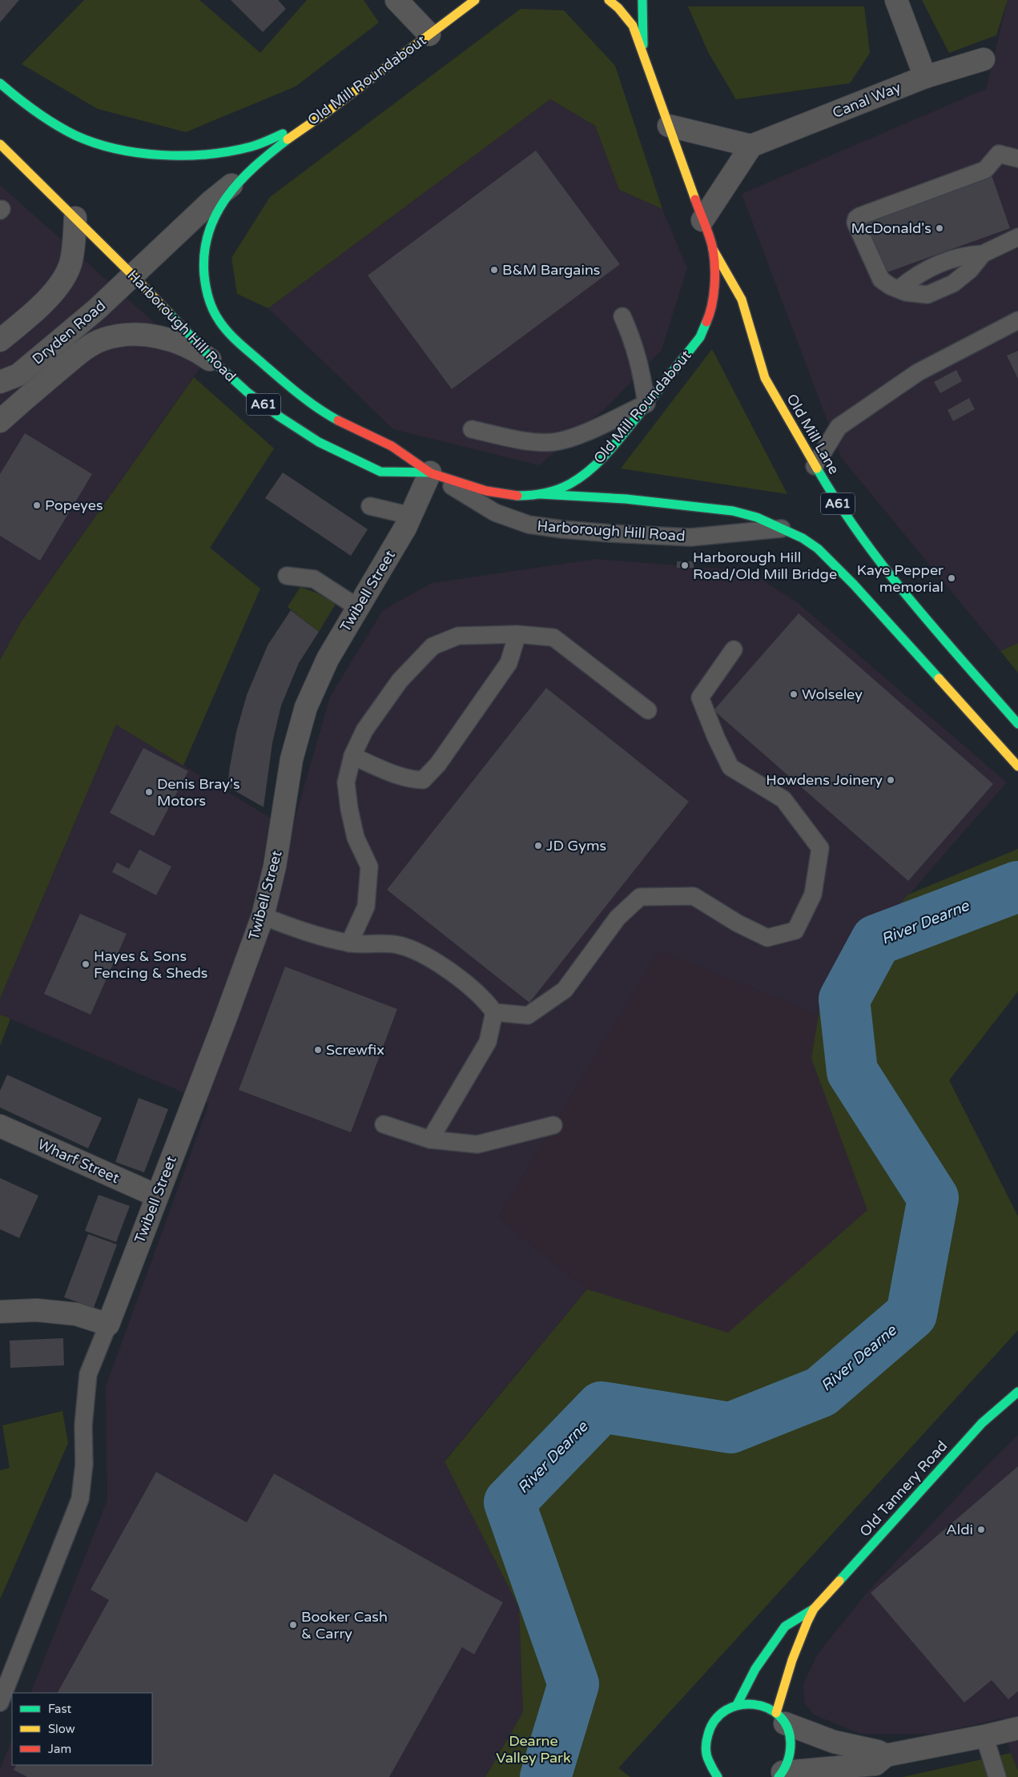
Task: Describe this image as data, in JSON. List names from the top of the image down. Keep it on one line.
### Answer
{"streets":{"main road":["Old Mill Roundabout","Harborough Hill Road","A61","Old Mill Lane","Old Tannery Road"],"street":["Canal Way","Dryden Road","Twibell Street","Wharf Street"]},"crossings":[["Old Mill Roundabout","Harborough Hill Road"],["Old Mill Roundabout","Dryden Road"],["Old Mill Roundabout","Old Mill Lane"],["Old Mill Roundabout","Twibell Street"],["Harborough Hill Road","Dryden Road"],["Harborough Hill Road","Twibell Street"],["Twibell Street","Wharf Street"]],"water":["River Dearne"],"parks":["Dearne Valley Park"],"places":["McDonald's","B&M Bargains","Popeyes","Harborough Hill Road/Old Mill Bridge","Kaye Pepper memorial","Wolseley","Howdens Joinery","Denis Bray's Motors","JD Gyms","Hayes & Sons Fencing & Sheds","Screwfix","Aldi","Booker Cash & Carry"],"legend":["Fast","Slow","Jam"]}
